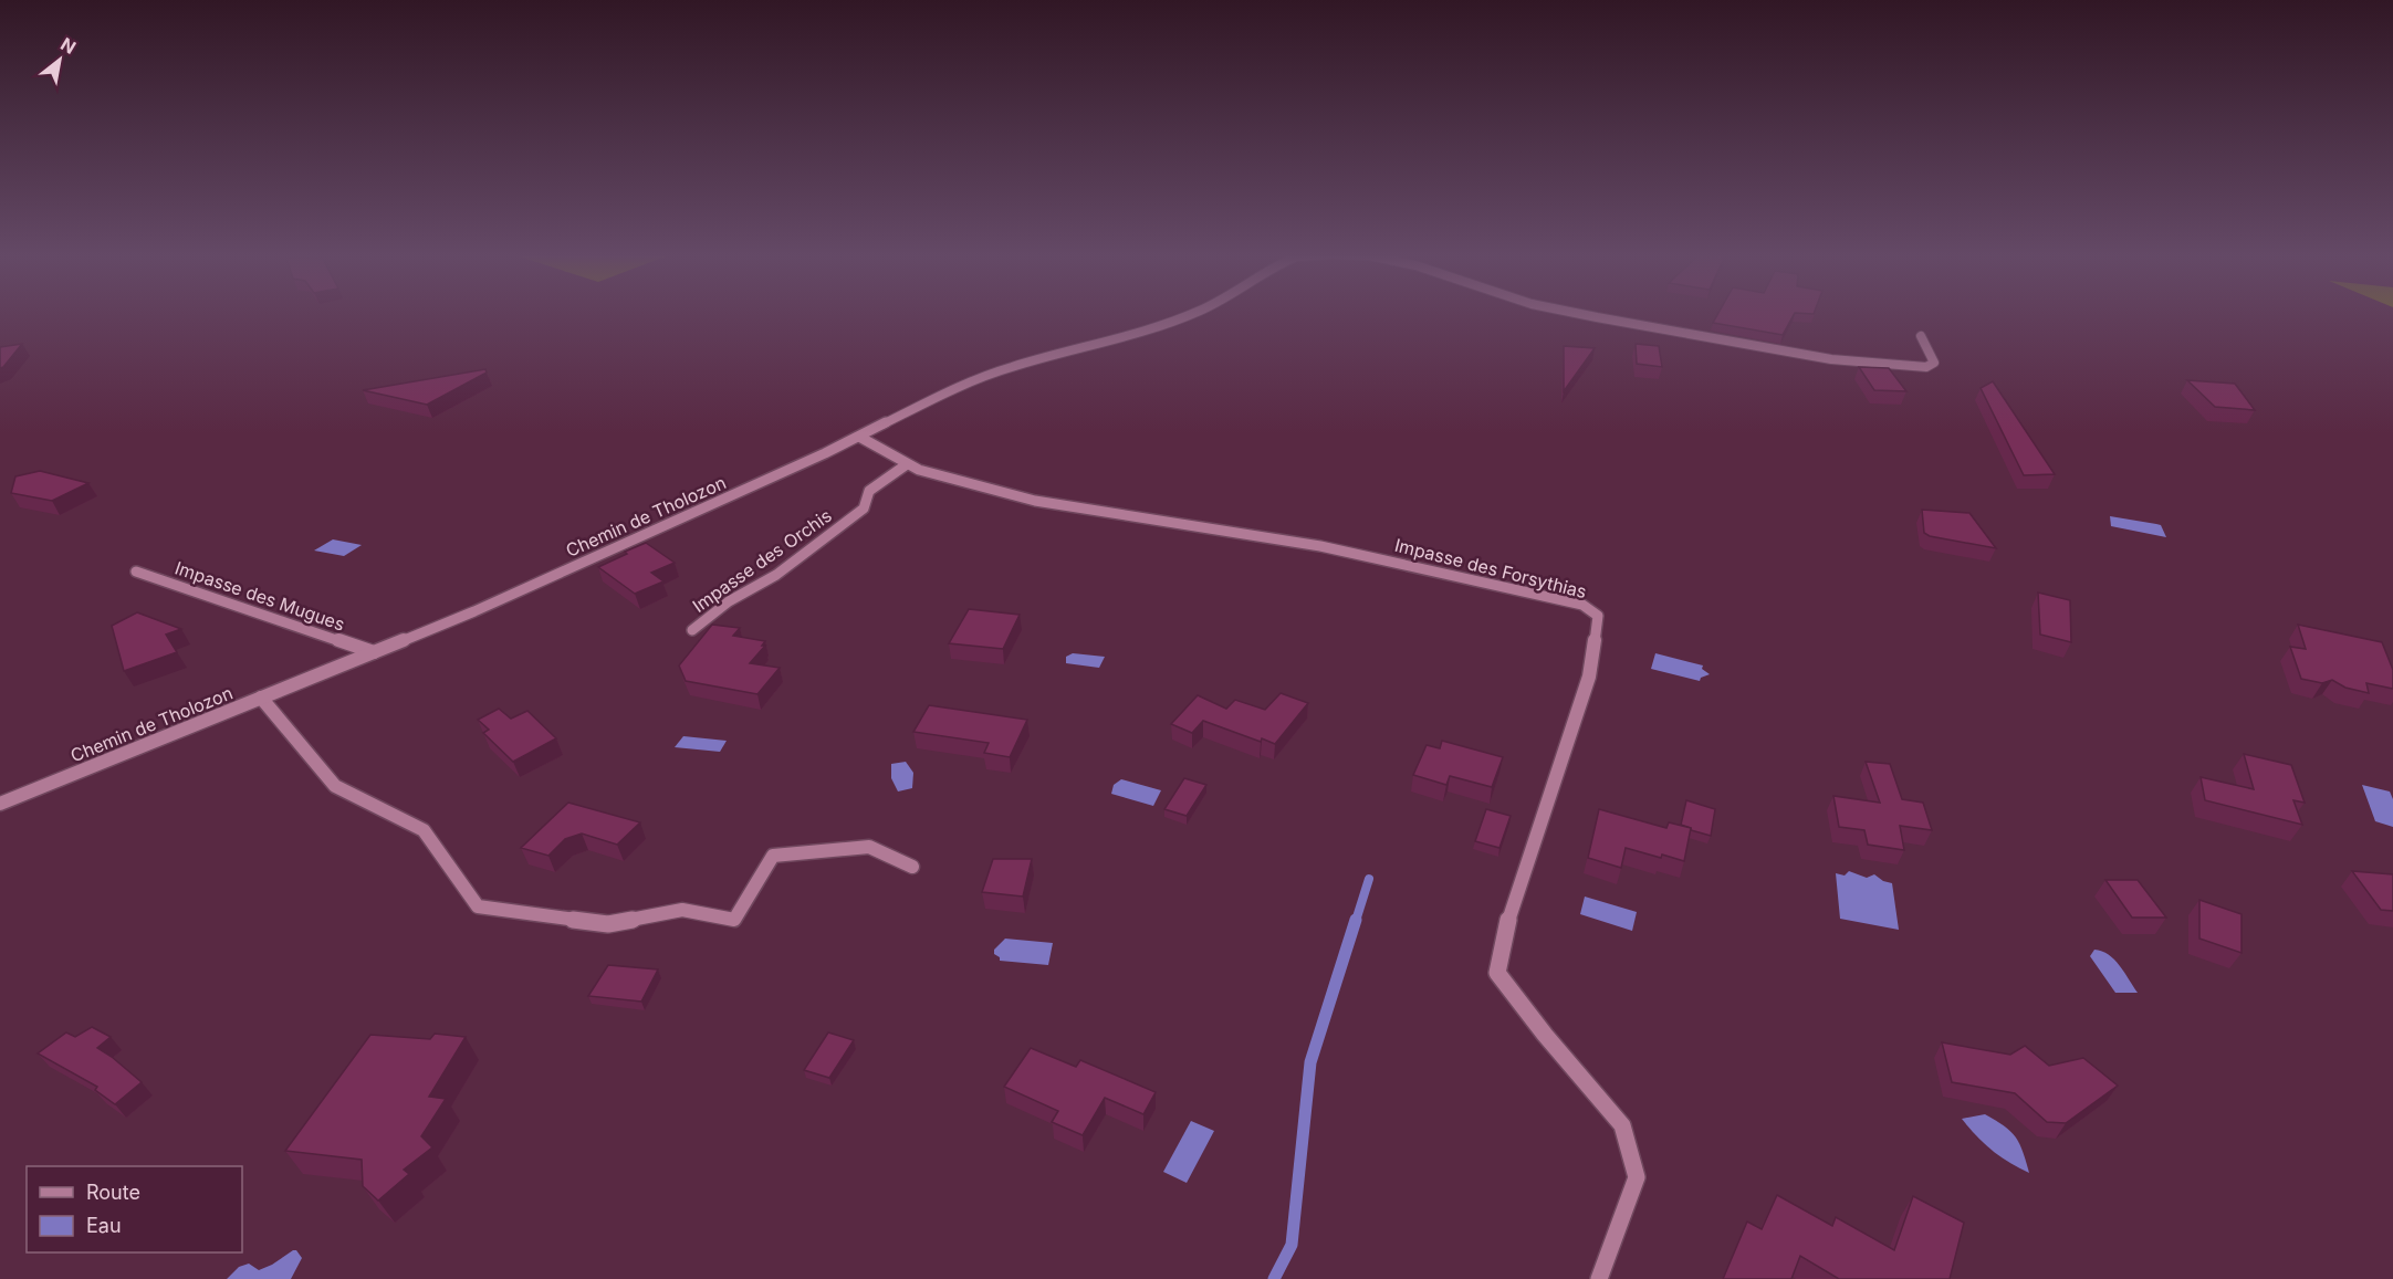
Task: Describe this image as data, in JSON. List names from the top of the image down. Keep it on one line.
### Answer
{"streets":{"street":["Chemin de Tholozon","Impasse des Orchis","Impasse des Forsythias","Impasse des Mugues"]},"crossings":[["Chemin de Tholozon","Impasse des Forsythias"],["Chemin de Tholozon","Impasse des Mugues"],["Impasse des Orchis","Impasse des Forsythias"]],"legend":["Route","Eau"],"north":"top right"}
